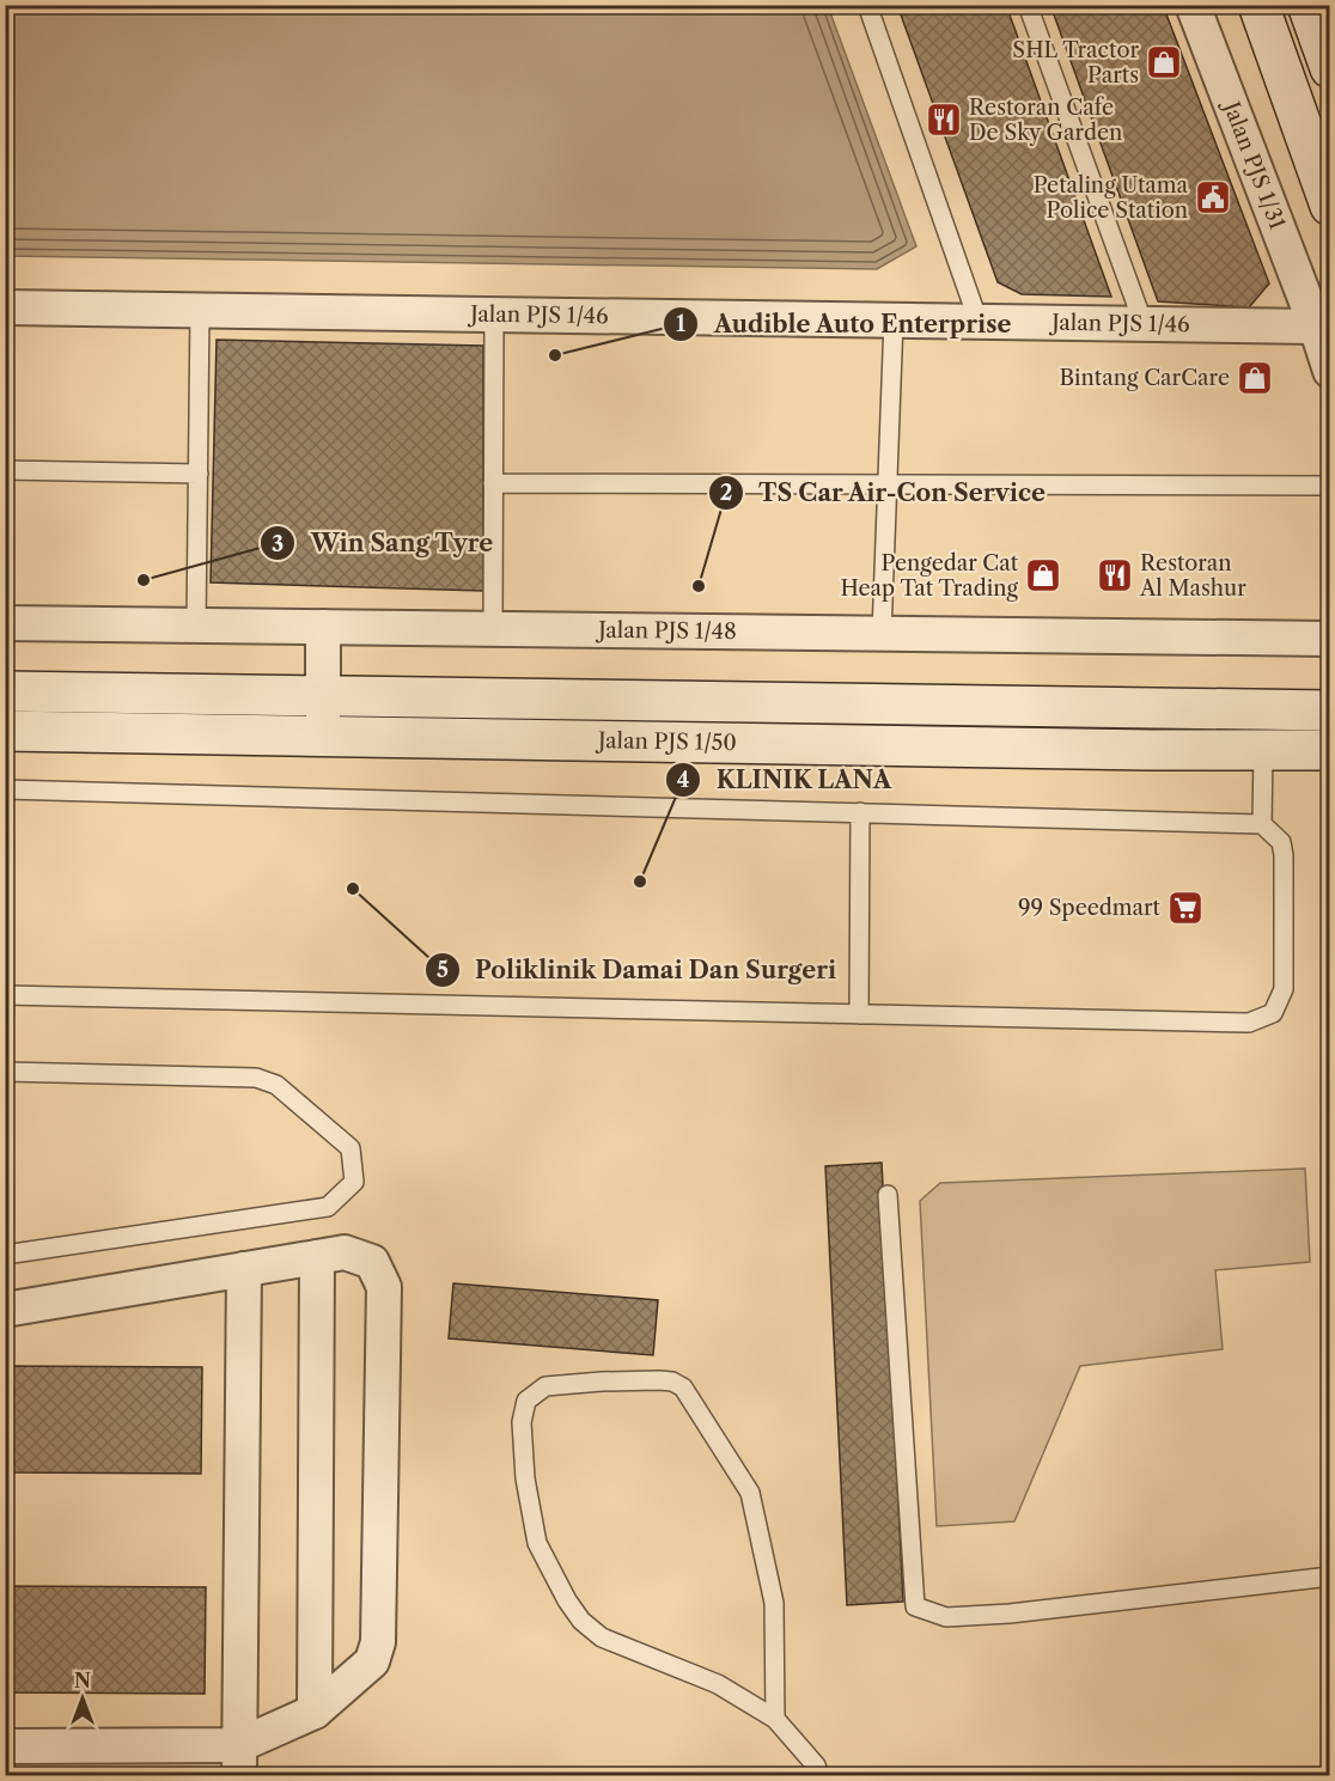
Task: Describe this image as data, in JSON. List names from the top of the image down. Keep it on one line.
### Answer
{"streets":{"street":["Jalan PJS 1/31","Jalan PJS 1/46","Jalan PJS 1/48","Jalan PJS 1/50"]},"crossings":[["Jalan PJS 1/31","Jalan PJS 1/46"]],"places":{"shop":["SHL Tractor Parts","Bintang CarCare","Pengedar Cat Heap Tat Trading"],"restaurant":["Restoran Cafe De Sky Garden","Restoran Al Mashur"],"public building":["Petaling Utama Police Station"],"other":["Audible Auto Enterprise","Win Sang Tyre","TS Car Air-Con Service","KLINIK LANA","Poliklinik Damai Dan Surgeri"],"supermarket":["99 Speedmart"]},"north":"top"}
